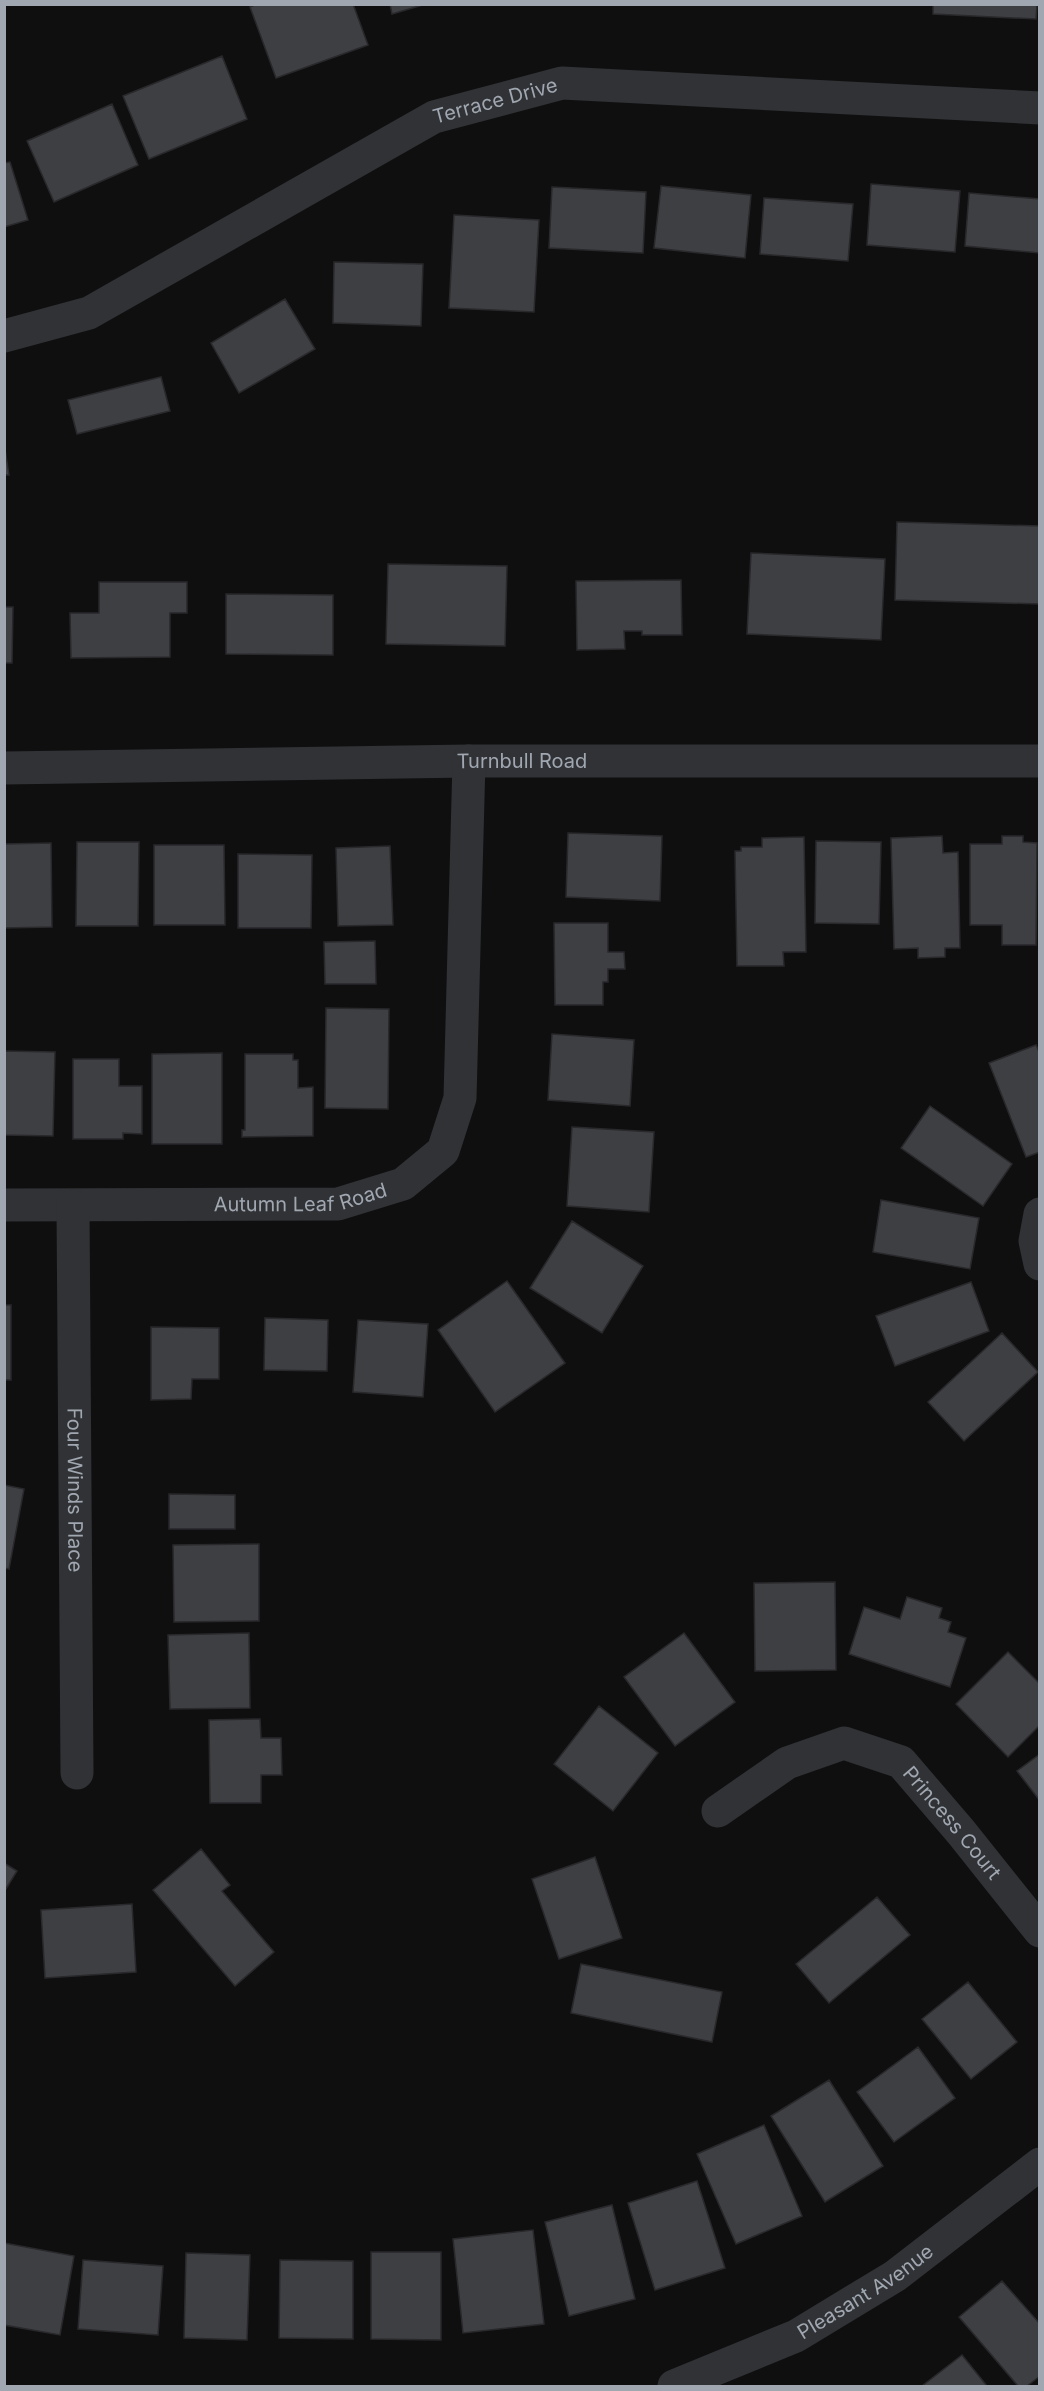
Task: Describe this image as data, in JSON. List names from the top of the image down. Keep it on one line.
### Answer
{"streets":{"street":["Terrace Drive","Turnbull Road","Autumn Leaf Road","Four Winds Place","Princess Court","Pleasant Avenue"]},"crossings":[["Turnbull Road","Autumn Leaf Road"],["Autumn Leaf Road","Four Winds Place"]]}
